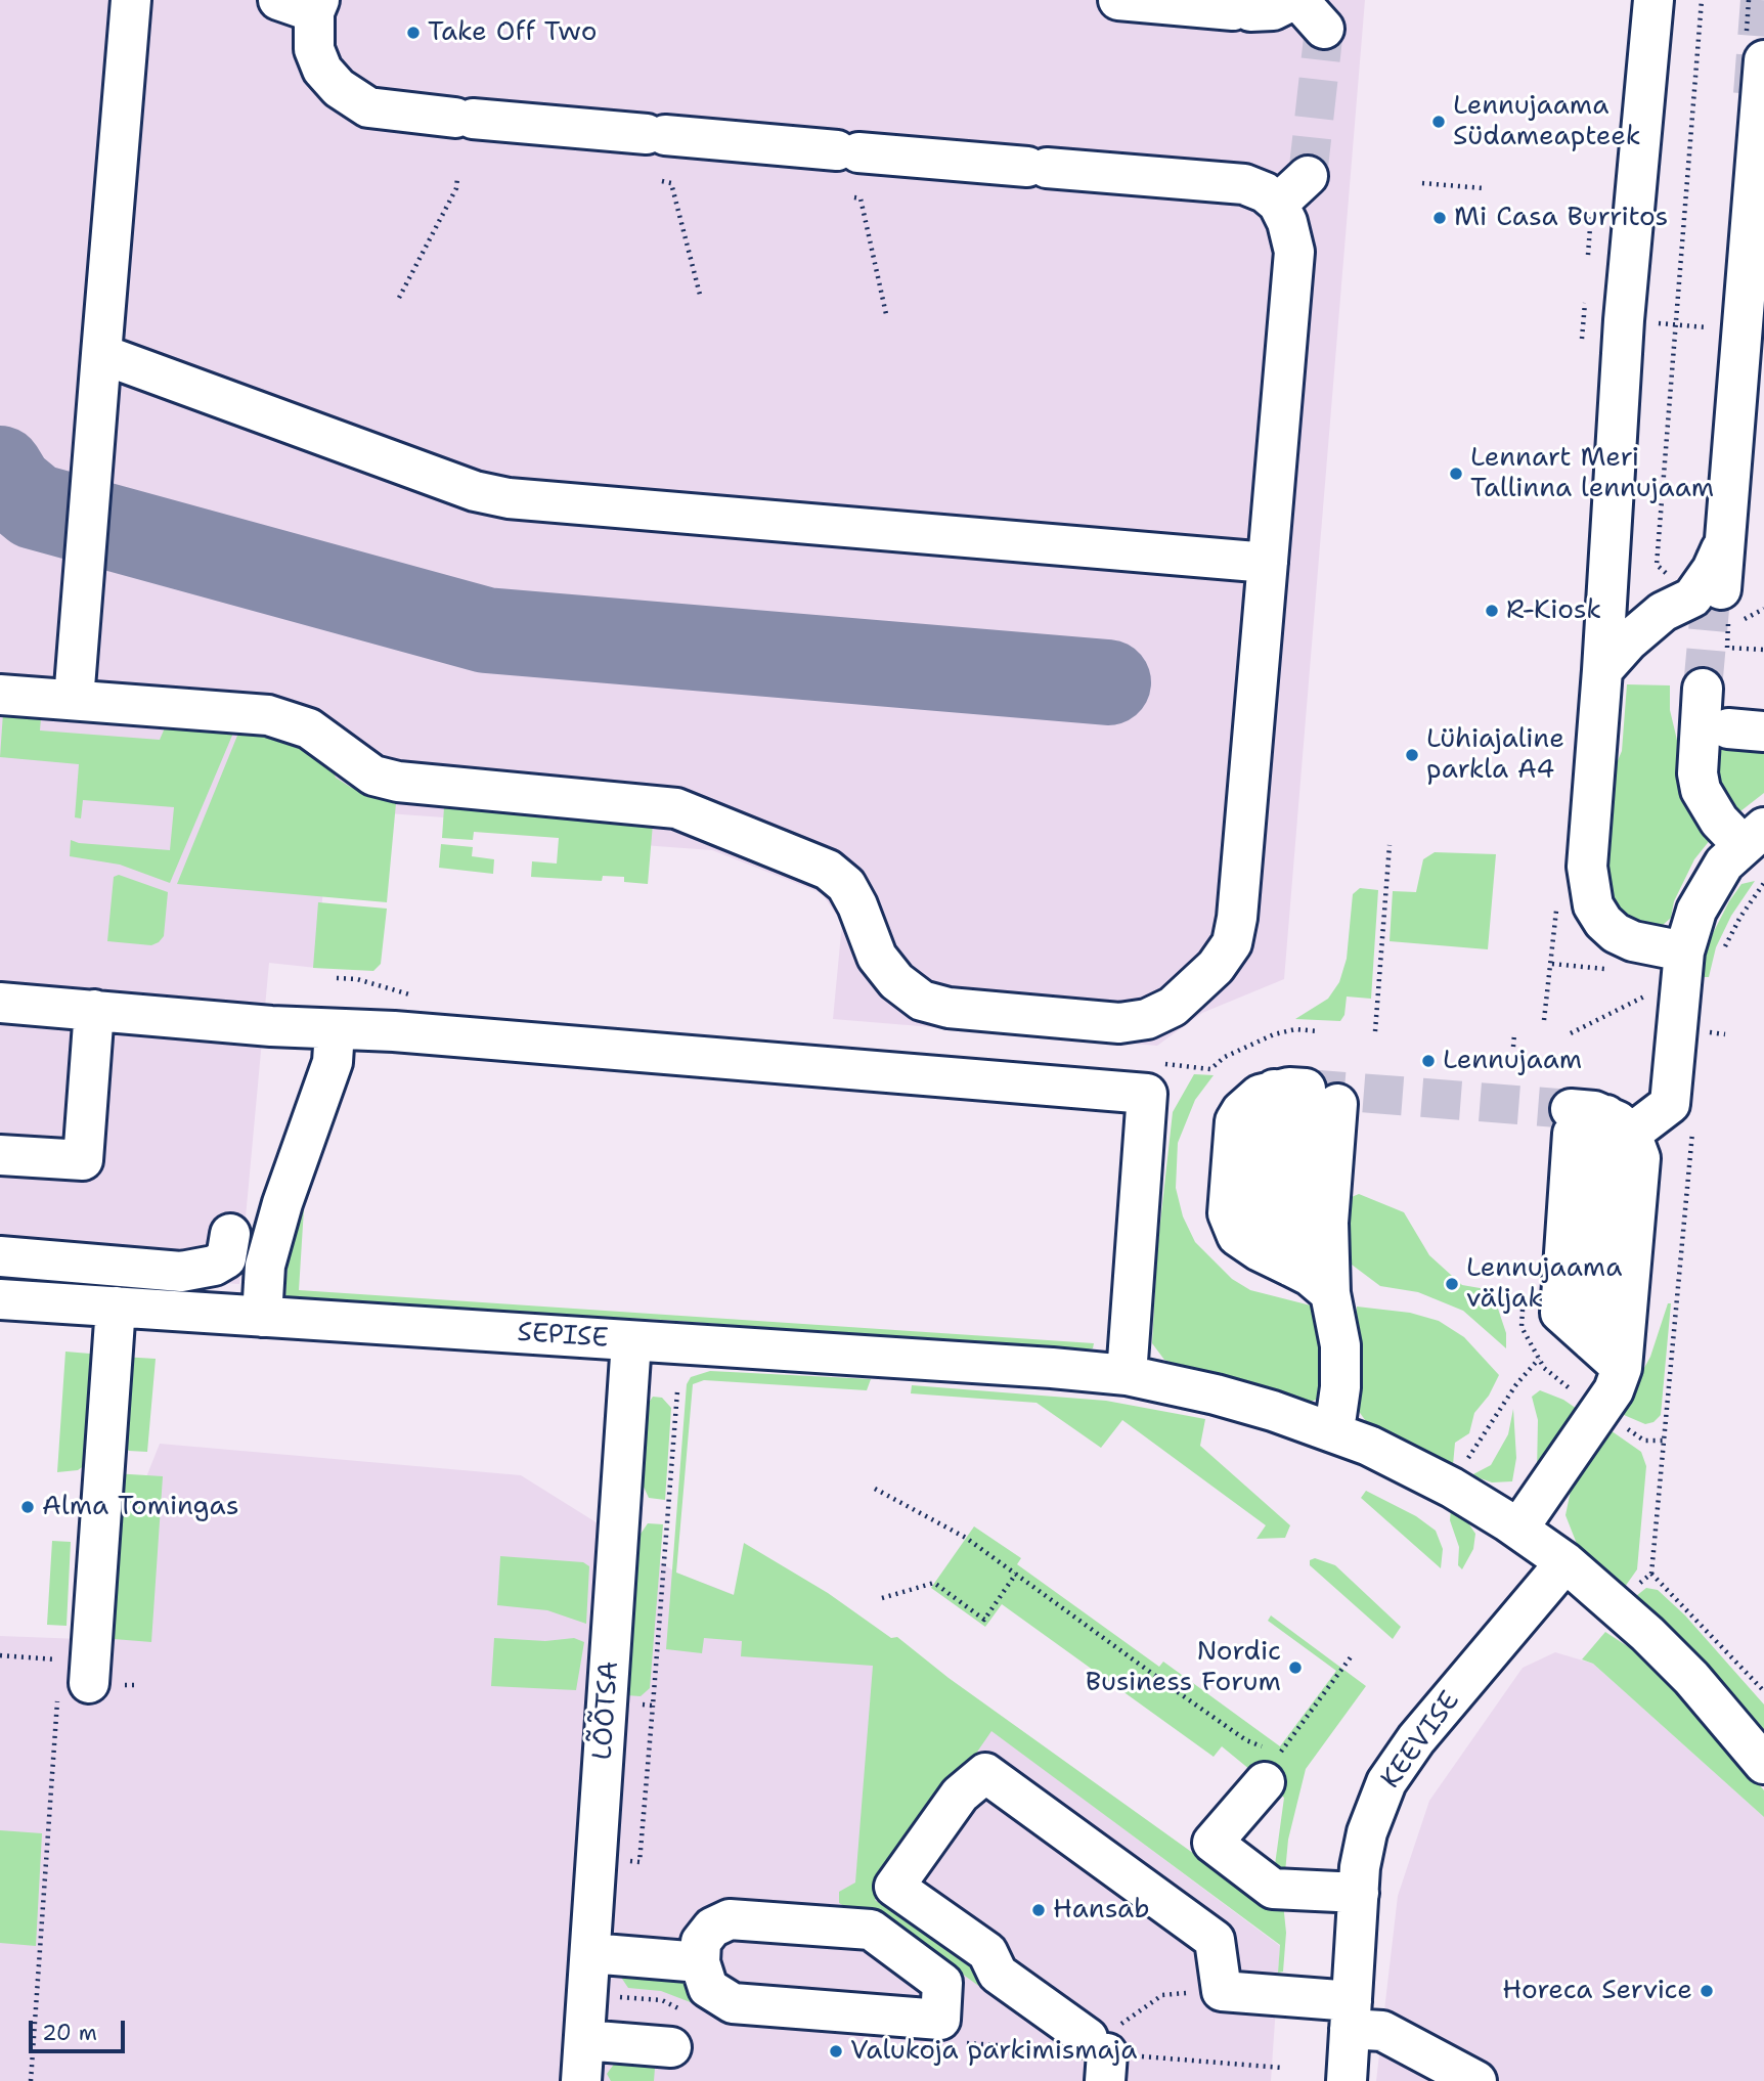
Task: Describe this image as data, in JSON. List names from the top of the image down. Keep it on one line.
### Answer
{"streets":{"street":["SEPISE","LÕÕTSA","KEEVISE"]},"crossings":[["SEPISE","LÕÕTSA"],["SEPISE","KEEVISE"]],"places":["Take Off Two","Lennujaama Südameapteek","Mi Casa Burritos","Lennart Meri Tallinna lennujaam","R-Kiosk","Lühiajaline parkla A4","Lennujaam","Lennujaama väljak","Alma Tomingas","Nordic Business Forum","Hansab","Horeca Service","Valukoja parkimismaja"],"scale_bar":"20 m"}
